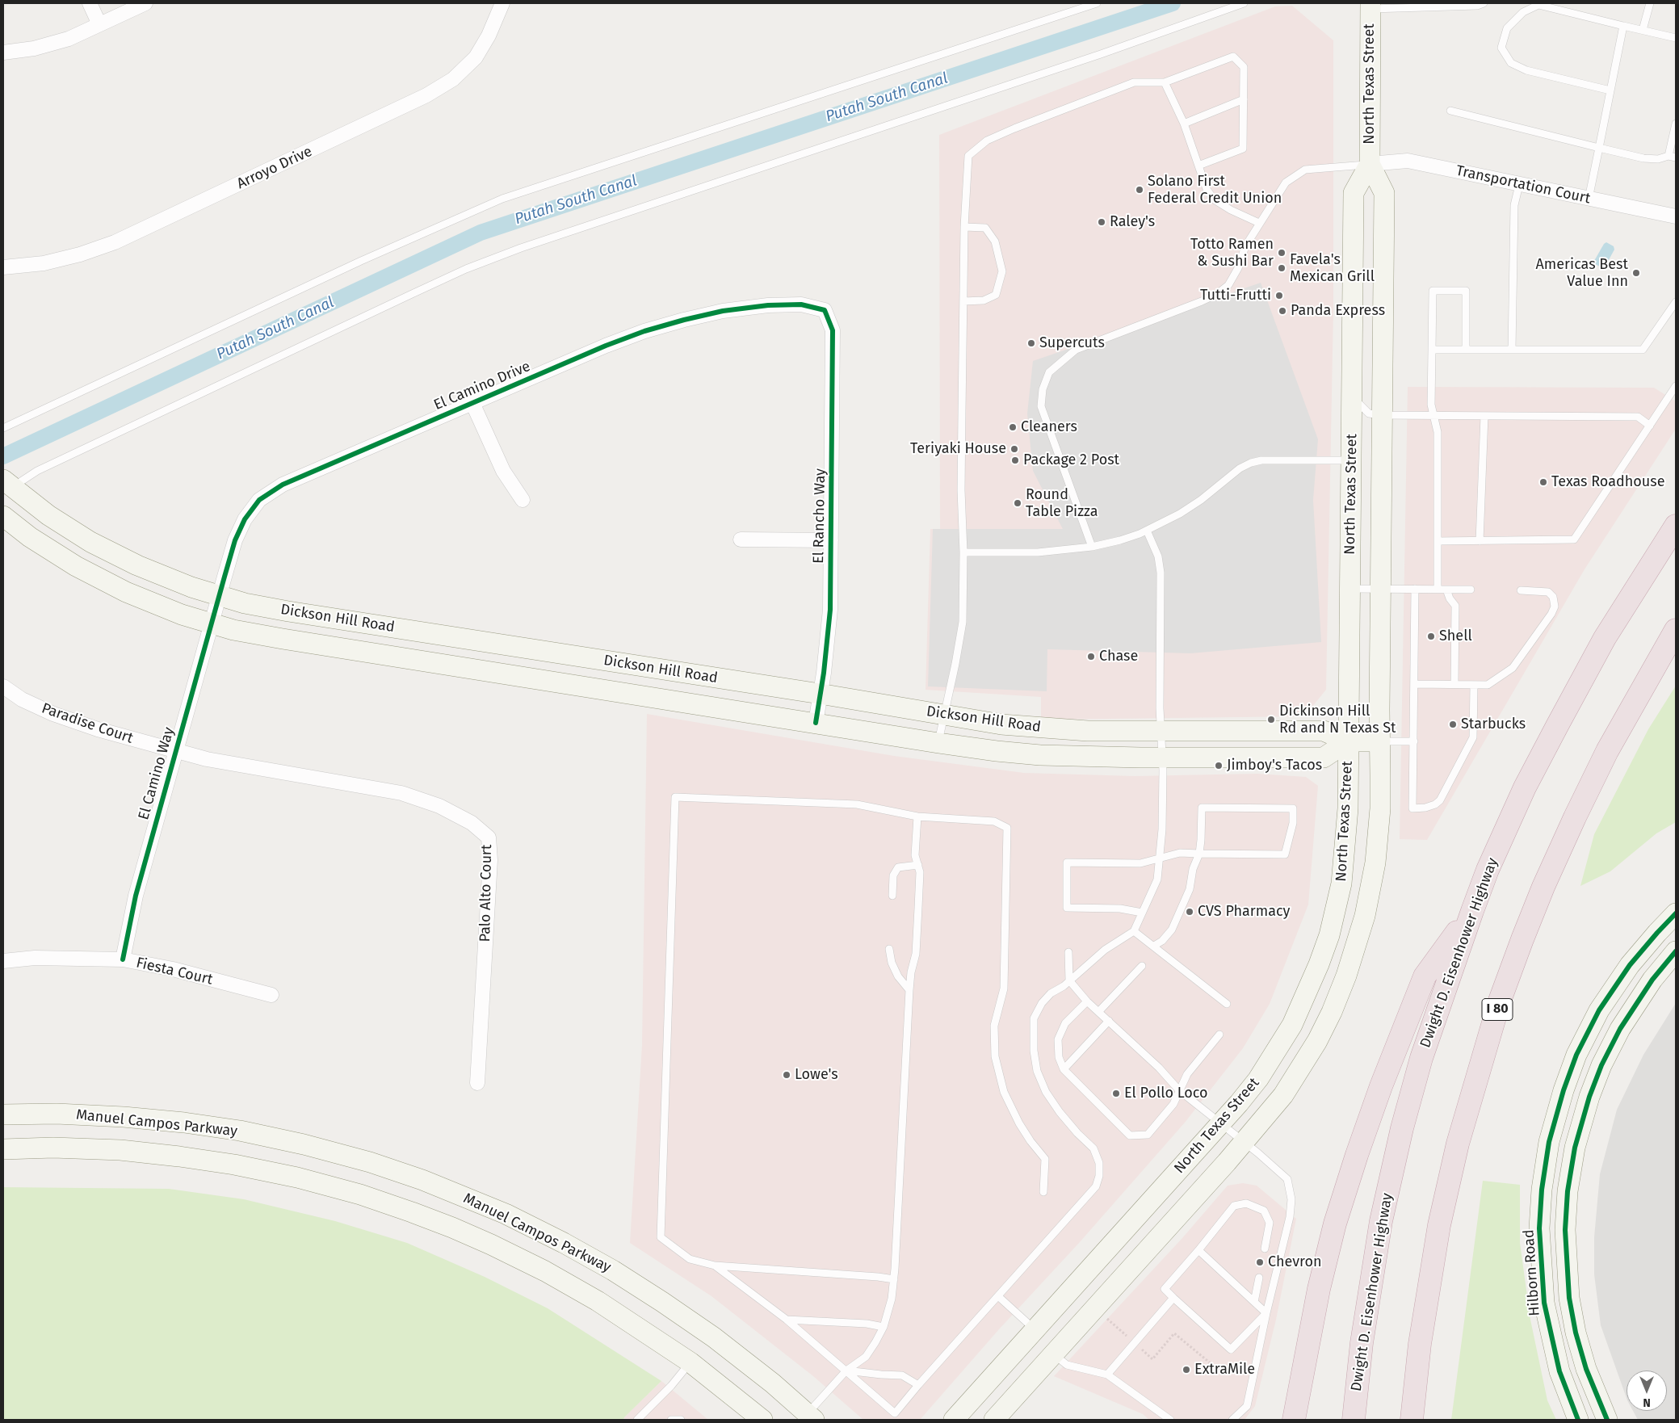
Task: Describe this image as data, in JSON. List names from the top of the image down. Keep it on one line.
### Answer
{"streets":{"highway":["Dwight D. Eisenhower Highway","I 80"],"main road":["North Texas Street","Dickson Hill Road","Manuel Campos Parkway","Hilborn Road"],"street":["Arroyo Drive","Transportation Court","El Camino Drive","El Rancho Way","Paradise Court","El Camino Way","Palo Alto Court","Fiesta Court"]},"crossings":[["North Texas Street","Transportation Court"],["North Texas Street","Dickson Hill Road"],["El Camino Drive","El Rancho Way"],["El Camino Drive","Dickson Hill Road"],["El Camino Drive","El Camino Way"],["El Rancho Way","Dickson Hill Road"],["Dickson Hill Road","El Camino Way"],["Paradise Court","El Camino Way"],["Paradise Court","Palo Alto Court"],["El Camino Way","Palo Alto Court"],["El Camino Way","Fiesta Court"]],"water":["Putah South Canal"],"places":["Solano First Federal Credit Union","Raley's","Totto Ramen & Sushi Bar","Favela's Mexican Grill","Americas Best Value Inn","Tutti-Frutti","Panda Express","Supercuts","Cleaners","Teriyaki House","Package 2 Post","Texas Roadhouse","Round Table Pizza","Shell","Chase","Dickinson Hill Rd and N Texas St","Starbucks","Jimboy's Tacos","CVS Pharmacy","Lowe's","El Pollo Loco","Chevron","ExtraMile"],"north":"bottom"}
